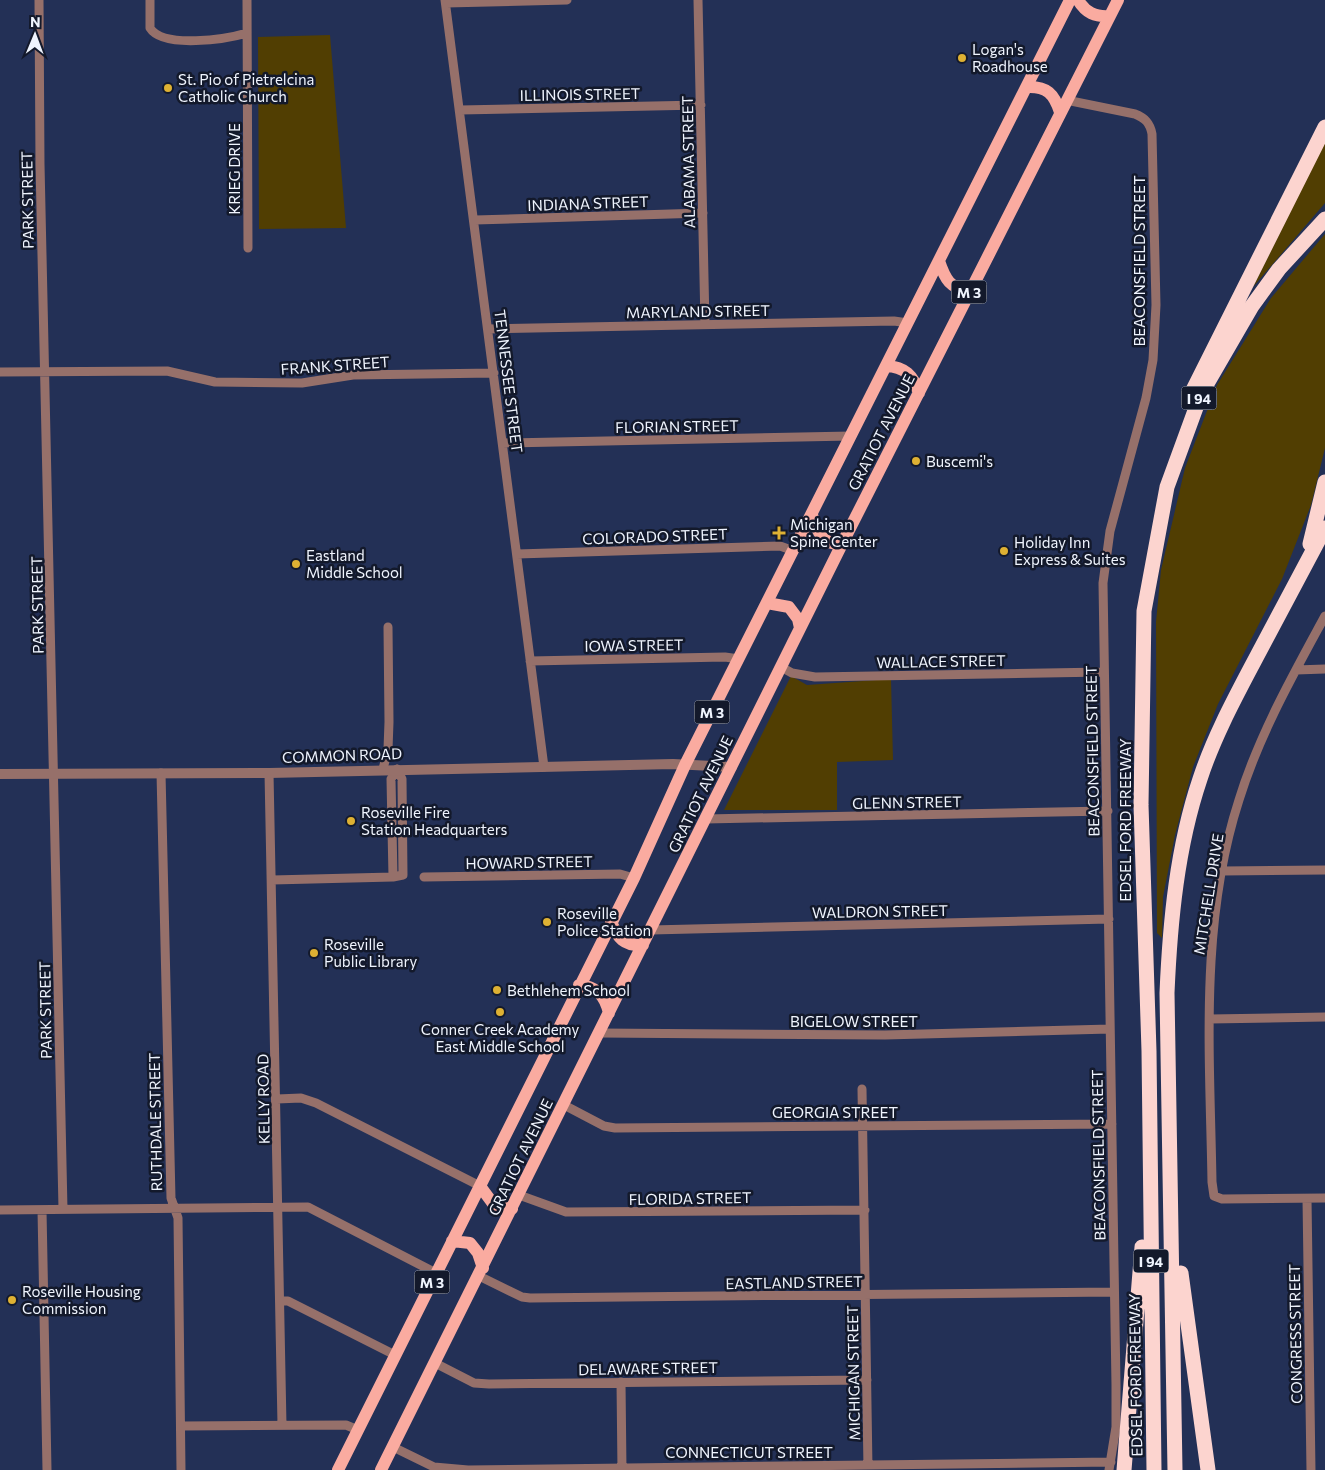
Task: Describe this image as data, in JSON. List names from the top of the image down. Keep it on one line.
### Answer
{"streets":{"highway":["I 94","EDSEL FORD FREEWAY"],"main road":["M 3","GRATIOT AVENUE"],"street":["ILLINOIS STREET","ALABAMA STREET","KRIEG DRIVE","PARK STREET","INDIANA STREET","BEACONSFIELD STREET","MARYLAND STREET","FRANK STREET","TENNESSEE STREET","FLORIAN STREET","COLORADO STREET","IOWA STREET","WALLACE STREET","COMMON ROAD","GLENN STREET","HOWARD STREET","MITCHELL DRIVE","WALDRON STREET","BIGELOW STREET","KELLY ROAD","GEORGIA STREET","RUTHDALE STREET","FLORIDA STREET","EASTLAND STREET","CONGRESS STREET","DELAWARE STREET","MICHIGAN STREET","CONNECTICUT STREET"]},"crossings":[["ILLINOIS STREET","ALABAMA STREET"],["ILLINOIS STREET","TENNESSEE STREET"],["ALABAMA STREET","INDIANA STREET"],["ALABAMA STREET","MARYLAND STREET"],["PARK STREET","FRANK STREET"],["PARK STREET","COMMON ROAD"],["INDIANA STREET","TENNESSEE STREET"],["BEACONSFIELD STREET","GRATIOT AVENUE"],["BEACONSFIELD STREET","WALLACE STREET"],["BEACONSFIELD STREET","GLENN STREET"],["BEACONSFIELD STREET","WALDRON STREET"],["BEACONSFIELD STREET","BIGELOW STREET"],["BEACONSFIELD STREET","GEORGIA STREET"],["BEACONSFIELD STREET","EASTLAND STREET"],["BEACONSFIELD STREET","CONNECTICUT STREET"],["MARYLAND STREET","TENNESSEE STREET"],["MARYLAND STREET","GRATIOT AVENUE"],["FRANK STREET","TENNESSEE STREET"],["TENNESSEE STREET","FLORIAN STREET"],["TENNESSEE STREET","COLORADO STREET"],["TENNESSEE STREET","IOWA STREET"],["TENNESSEE STREET","COMMON ROAD"],["FLORIAN STREET","GRATIOT AVENUE"],["GRATIOT AVENUE","COLORADO STREET"],["GRATIOT AVENUE","IOWA STREET"],["GRATIOT AVENUE","WALLACE STREET"],["GRATIOT AVENUE","COMMON ROAD"],["GRATIOT AVENUE","GLENN STREET"],["GRATIOT AVENUE","HOWARD STREET"],["GRATIOT AVENUE","WALDRON STREET"],["GRATIOT AVENUE","BIGELOW STREET"],["GRATIOT AVENUE","GEORGIA STREET"],["GRATIOT AVENUE","FLORIDA STREET"],["GRATIOT AVENUE","EASTLAND STREET"],["GRATIOT AVENUE","DELAWARE STREET"],["GRATIOT AVENUE","CONNECTICUT STREET"],["COMMON ROAD","KELLY ROAD"],["COMMON ROAD","RUTHDALE STREET"],["MITCHELL DRIVE","CONGRESS STREET"],["GEORGIA STREET","MICHIGAN STREET"],["FLORIDA STREET","MICHIGAN STREET"],["EASTLAND STREET","MICHIGAN STREET"],["DELAWARE STREET","MICHIGAN STREET"],["MICHIGAN STREET","CONNECTICUT STREET"]],"places":{"other":["Logan's Roadhouse","St. Pio of Pietrelcina Catholic Church","Buscemi's","Holiday Inn Express & Suites","Eastland Middle School","Roseville Fire Station Headquarters","Roseville Police Station","Roseville Public Library","Bethlehem School","Conner Creek Academy East Middle School","Roseville Housing Commission"],"health":["Michigan Spine Center"]},"north":"top"}
